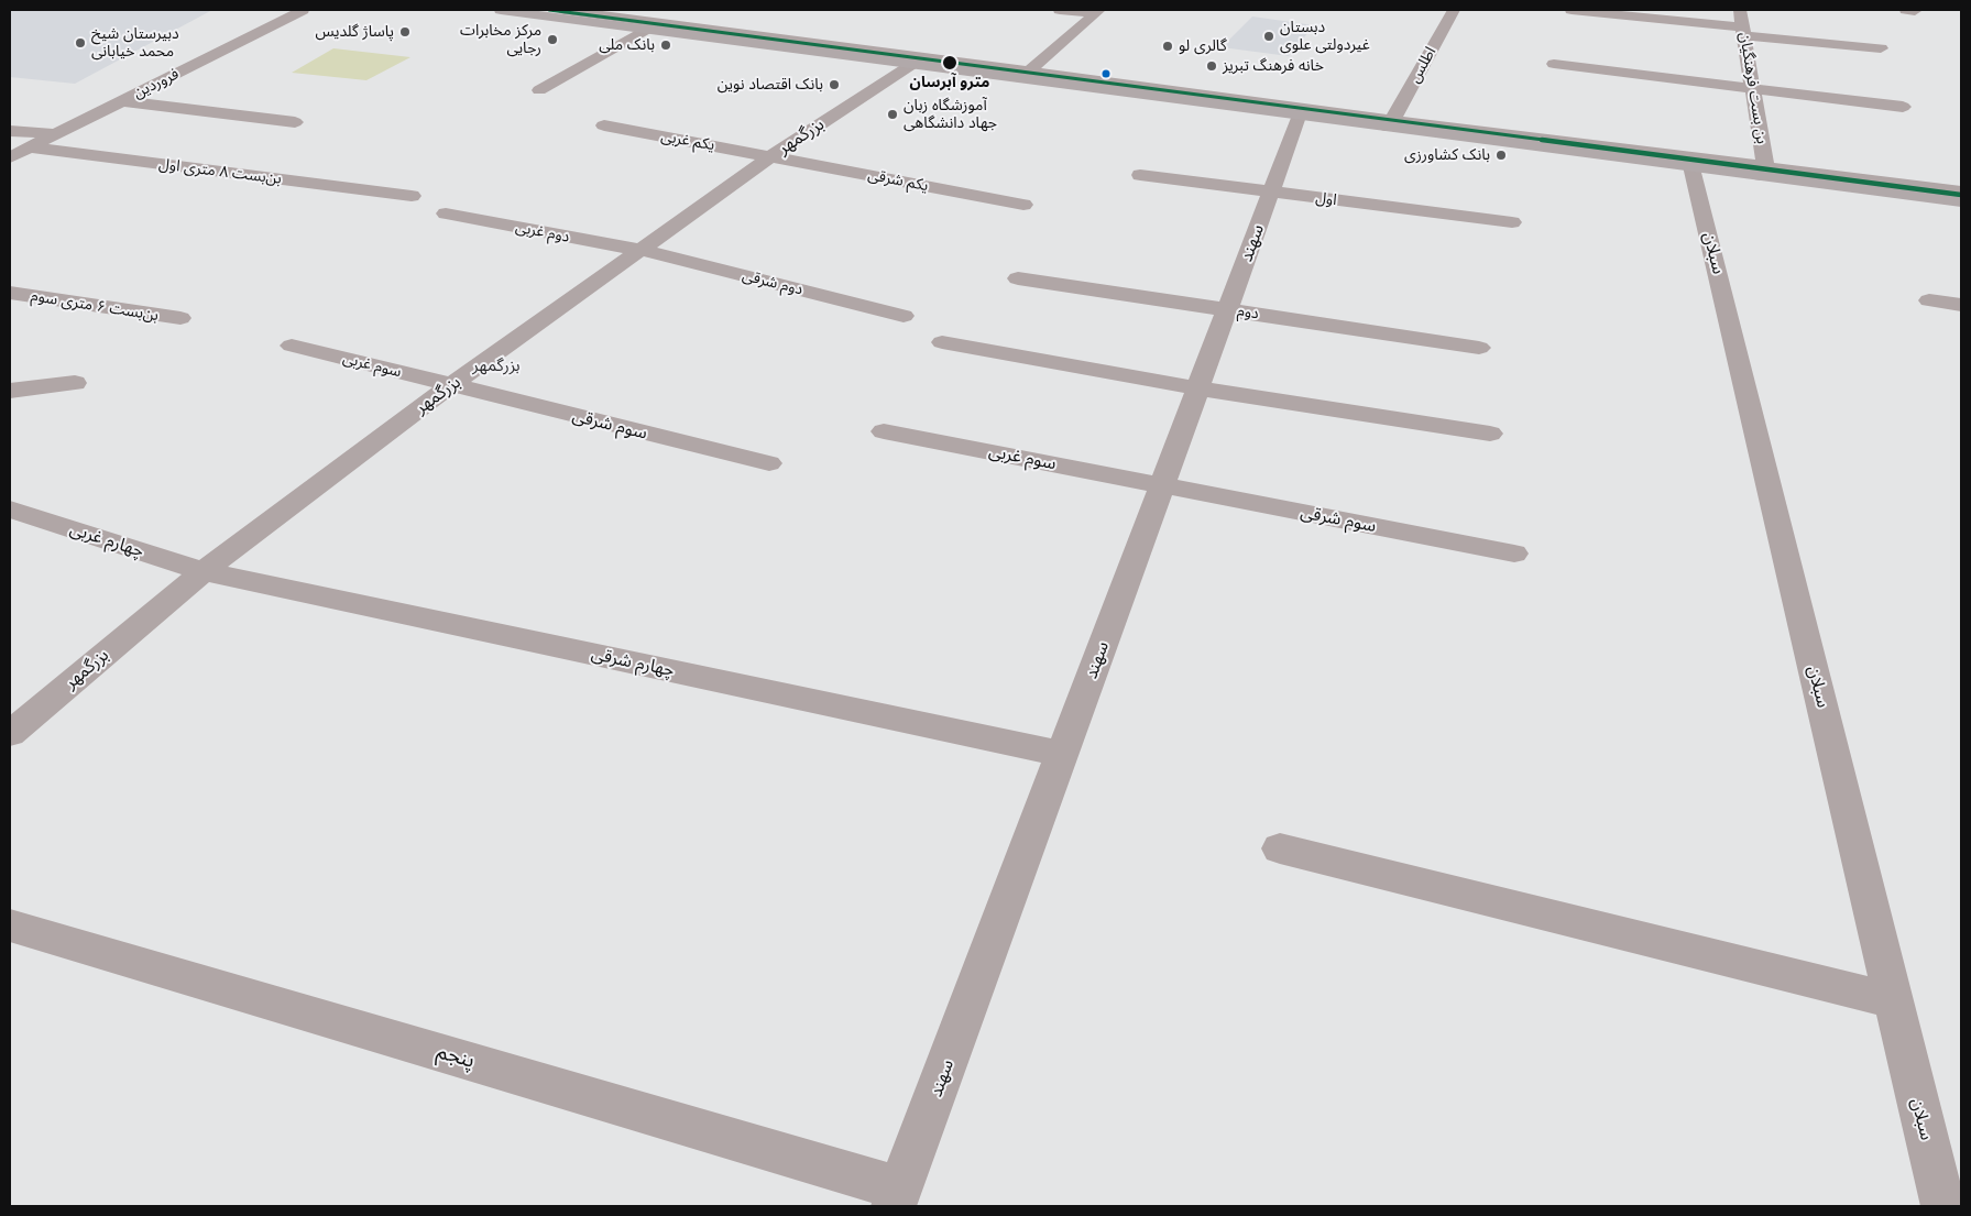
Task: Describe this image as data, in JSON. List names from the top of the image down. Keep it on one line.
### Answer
{"streets":{"street":["اطلس","فروردین","بن بست فرهنگیان","بزرگمهر","یکم غربی","بن‌بست ۸ متری اول","یکم شرقی","اول","دوم غربی","سهند","سبلان","دوم شرقی","بن‌بست ۶ متری سوم","دوم","سوم غربی","سوم شرقی","چهارم غربی","چهارم شرقی","پنجم"]},"crossings":[["فروردین","بن‌بست ۸ متری اول"],["بزرگمهر","یکم غربی"],["بزرگمهر","یکم شرقی"],["بزرگمهر","دوم غربی"],["بزرگمهر","دوم شرقی"],["بزرگمهر","سوم غربی"],["بزرگمهر","سوم شرقی"],["بزرگمهر","چهارم غربی"],["بزرگمهر","چهارم شرقی"],["یکم غربی","یکم شرقی"],["اول","سهند"],["دوم غربی","دوم شرقی"],["سهند","دوم"],["سهند","سوم غربی"],["سهند","سوم شرقی"],["سهند","چهارم شرقی"],["سهند","پنجم"],["سوم غربی","سوم شرقی"],["چهارم غربی","چهارم شرقی"]],"districts":["بزرگمهر"],"places":["پاساژ گلدیس","دبستان غیردولتی علوی","مرکز مخابرات رجایی","دبیرستان شیخ محمد خیابانی","بانک ملی","گالری لو","مترو آبرسان","خانه فرهنگ تبریز","بانک اقتصاد نوین","آموزشگاه زبان جهاد دانشگاهی","بانک کشاورزی"]}
